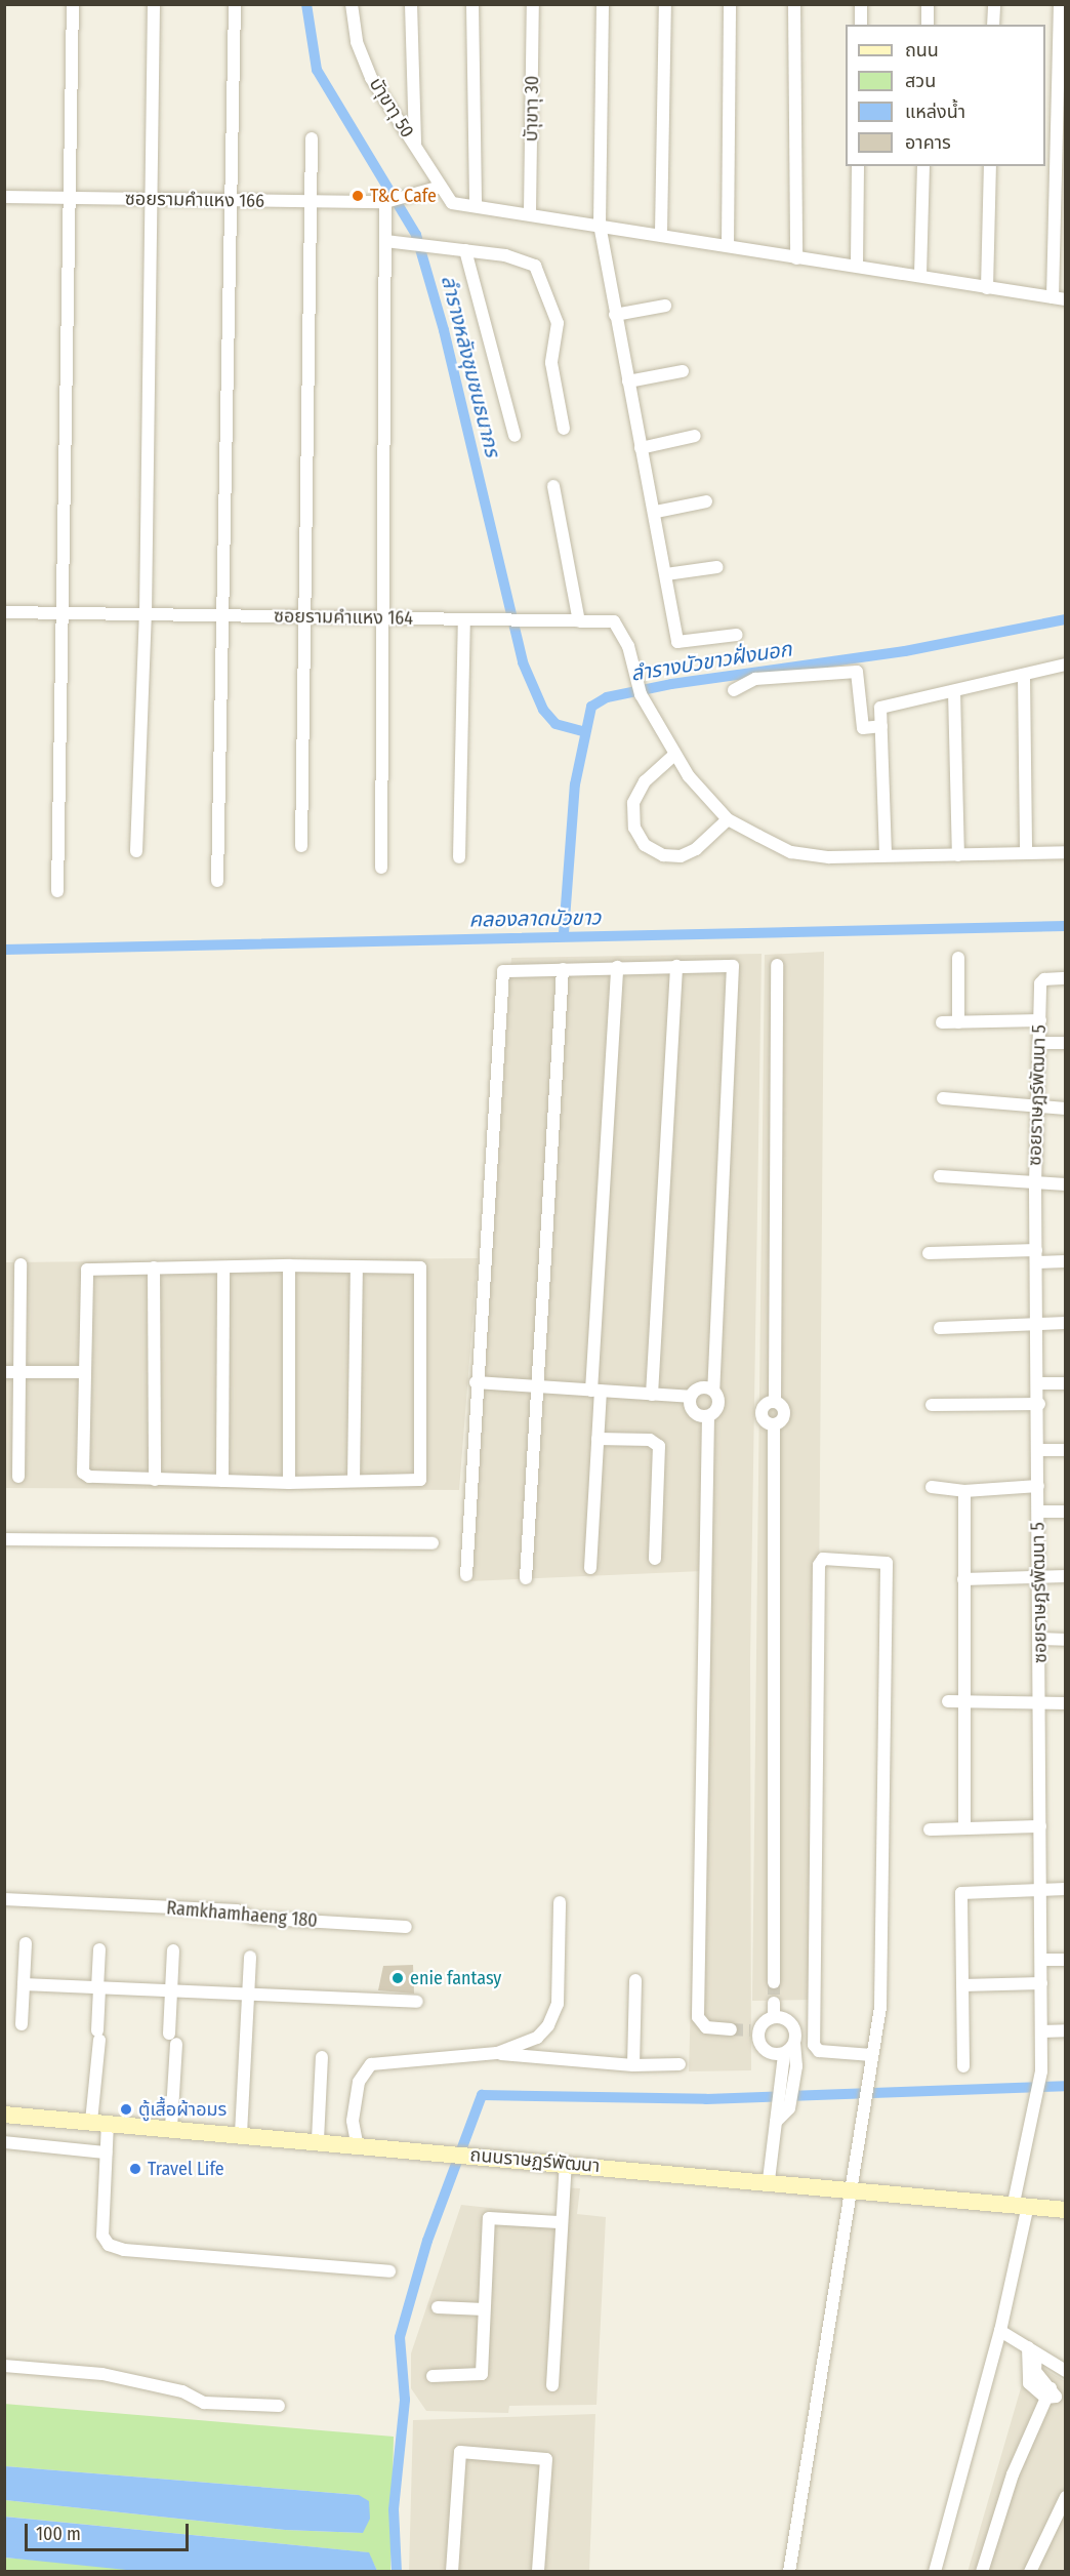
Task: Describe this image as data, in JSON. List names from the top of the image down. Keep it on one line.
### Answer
{"streets":{"street":["บัาุขาาุ 50","บัาุขาาุ 30","ซอยรามคำแหง 166","ซอยรามคำแหง 164","ซอยราษฎร์พัฒนา 5","Ramkhamhaeng 180","ถนนราษฏร์พัฒนา"]},"crossings":[["บัาุขาาุ 50","ซอยรามคำแหง 166"],["ซอยราษฎร์พัฒนา 5","ถนนราษฏร์พัฒนา"]],"water":["ลำรางหลังชุมชนธนากร","ลำรางบัวขาวฝั่งนอก","คลองลาดบัวขาว"],"places":["T&C Cafe","enie fantasy","ตู้เสื้อผ้าอมร","Travel Life"],"legend":["ถนน","สวน","แหล่งน้ำ","อาคาร"],"scale_bar":"100 m"}
